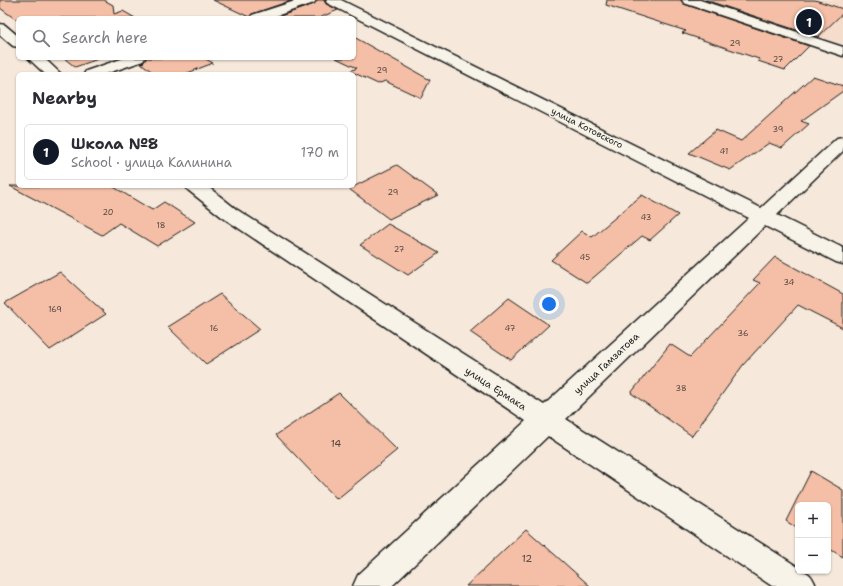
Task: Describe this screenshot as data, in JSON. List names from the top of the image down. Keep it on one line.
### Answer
{"streets":{"street":["улица Котовского","улица Гамзатова","улица Ермака"]},"crossings":[["улица Котовского","улица Гамзатова"],["улица Гамзатова","улица Ермака"]],"house_numbers":["29","27","29","39","41","29","20","43","18","27","45","34","169","16","47","36","38","14","12"],"page":{"pins":"1","search":"Search here","heading":"Nearby","list":[{"mark":"1","name":"Школа №8","note":"School · улица Калинина","value":"170 m"}],"map_buttons":["+","−"]}}
